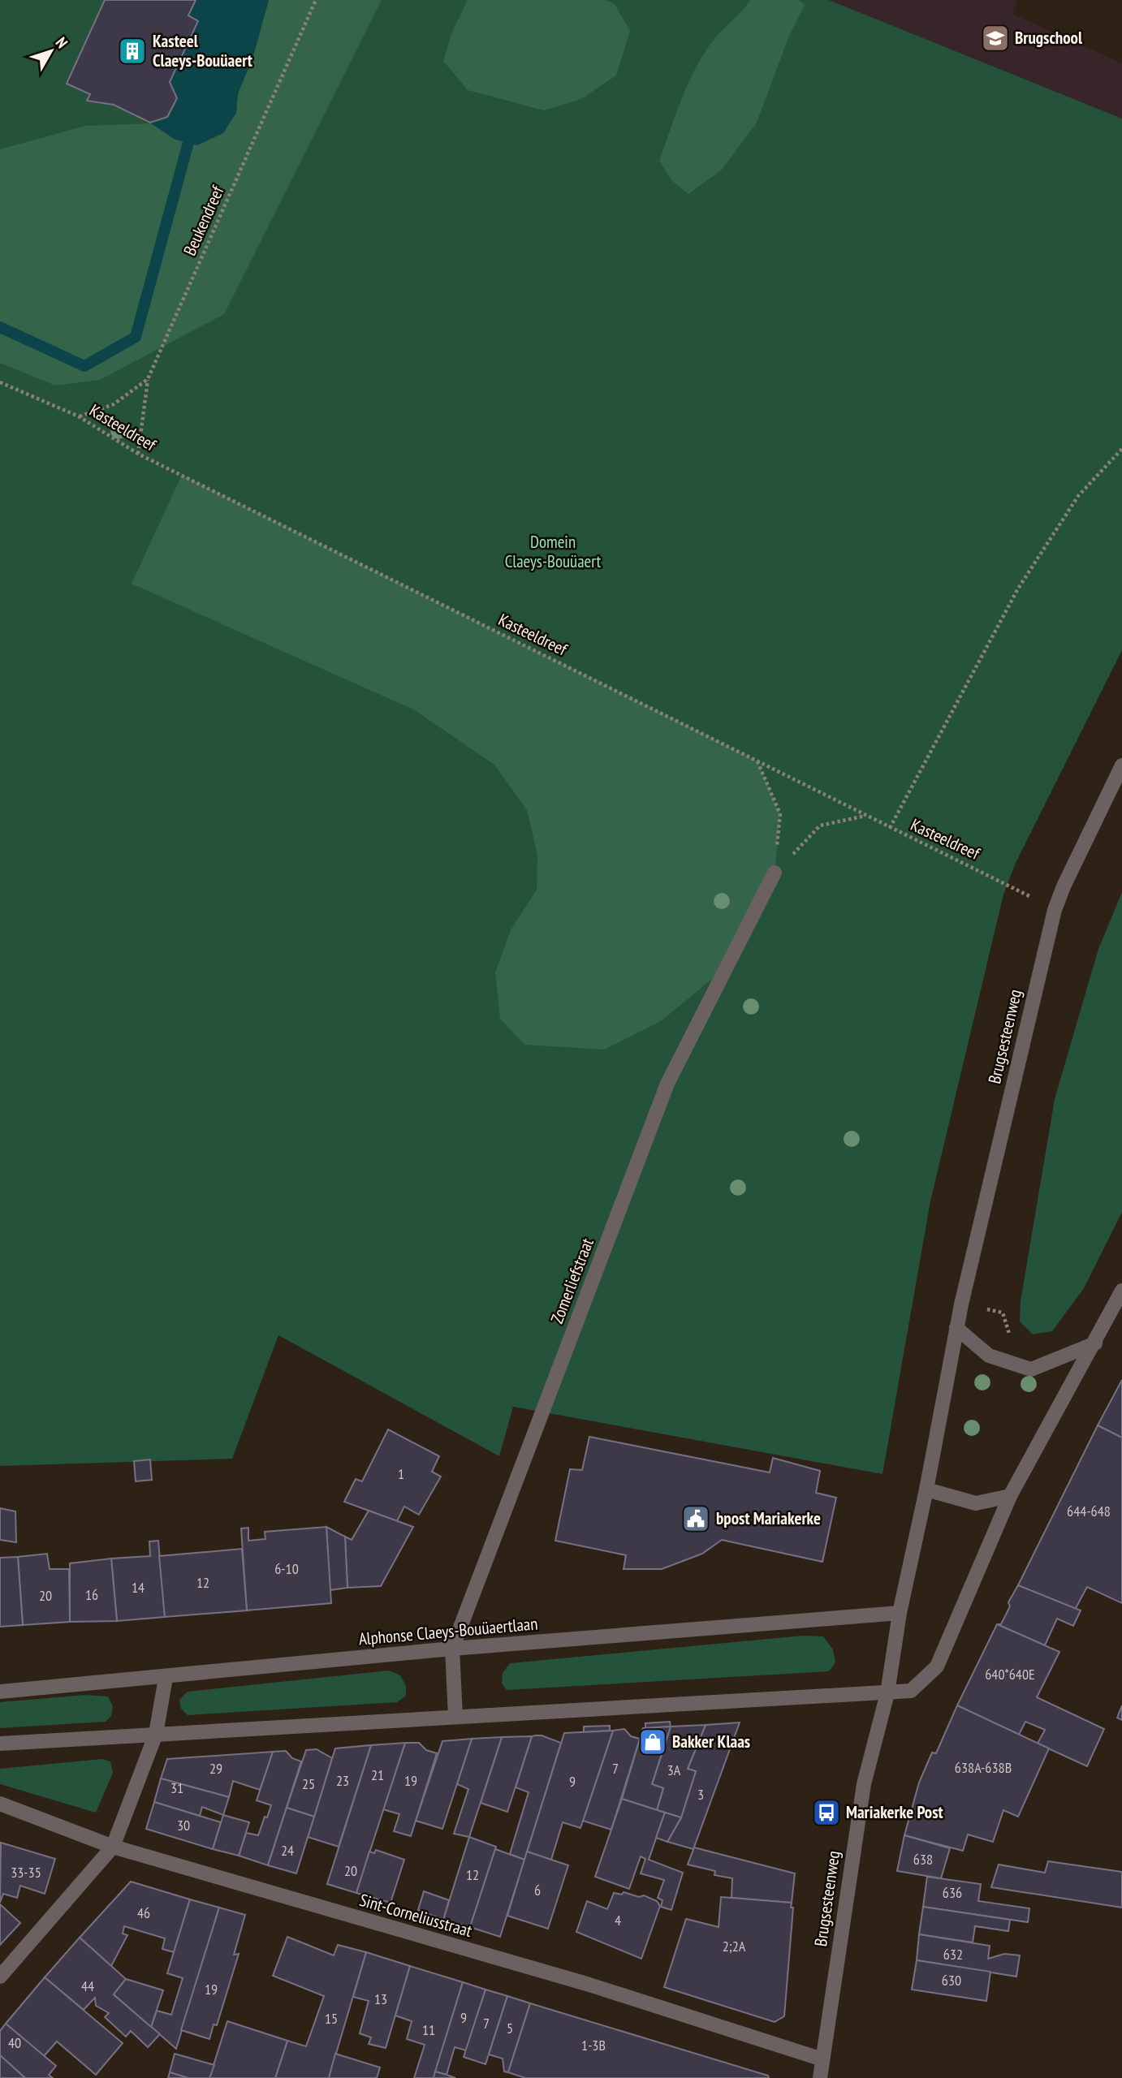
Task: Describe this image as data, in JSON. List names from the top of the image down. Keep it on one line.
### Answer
{"streets":{"street":["Brugsesteenweg","Zomerliefstraat","Alphonse Claeys-Bouüaertlaan","Sint-Corneliusstraat"],"path":["Beukendreef","Kasteeldreef"]},"crossings":[["Beukendreef","Kasteeldreef"],["Kasteeldreef","Brugsesteenweg"],["Brugsesteenweg","Alphonse Claeys-Bouüaertlaan"],["Brugsesteenweg","Sint-Corneliusstraat"],["Zomerliefstraat","Alphonse Claeys-Bouüaertlaan"]],"parks":["Domein Claeys-Bouüaert"],"places":{"school or university":["Brugschool"],"building":["Kasteel Claeys-Bouüaert"],"public building":["bpost Mariakerke"],"shop":["Bakker Klaas"],"bus stop":["Mariakerke Post"]},"house_numbers":["1","644-648","6-10","12","14","16","20","640*640E","638A-638B","29","7","3A","21","23","19","9","25","31","3","30","24","638","20","33-35","12","6","636","46","4","2;2A","632","630","44","19","13","9","15","7","5","11","40","1-3B"],"north":"top right"}
